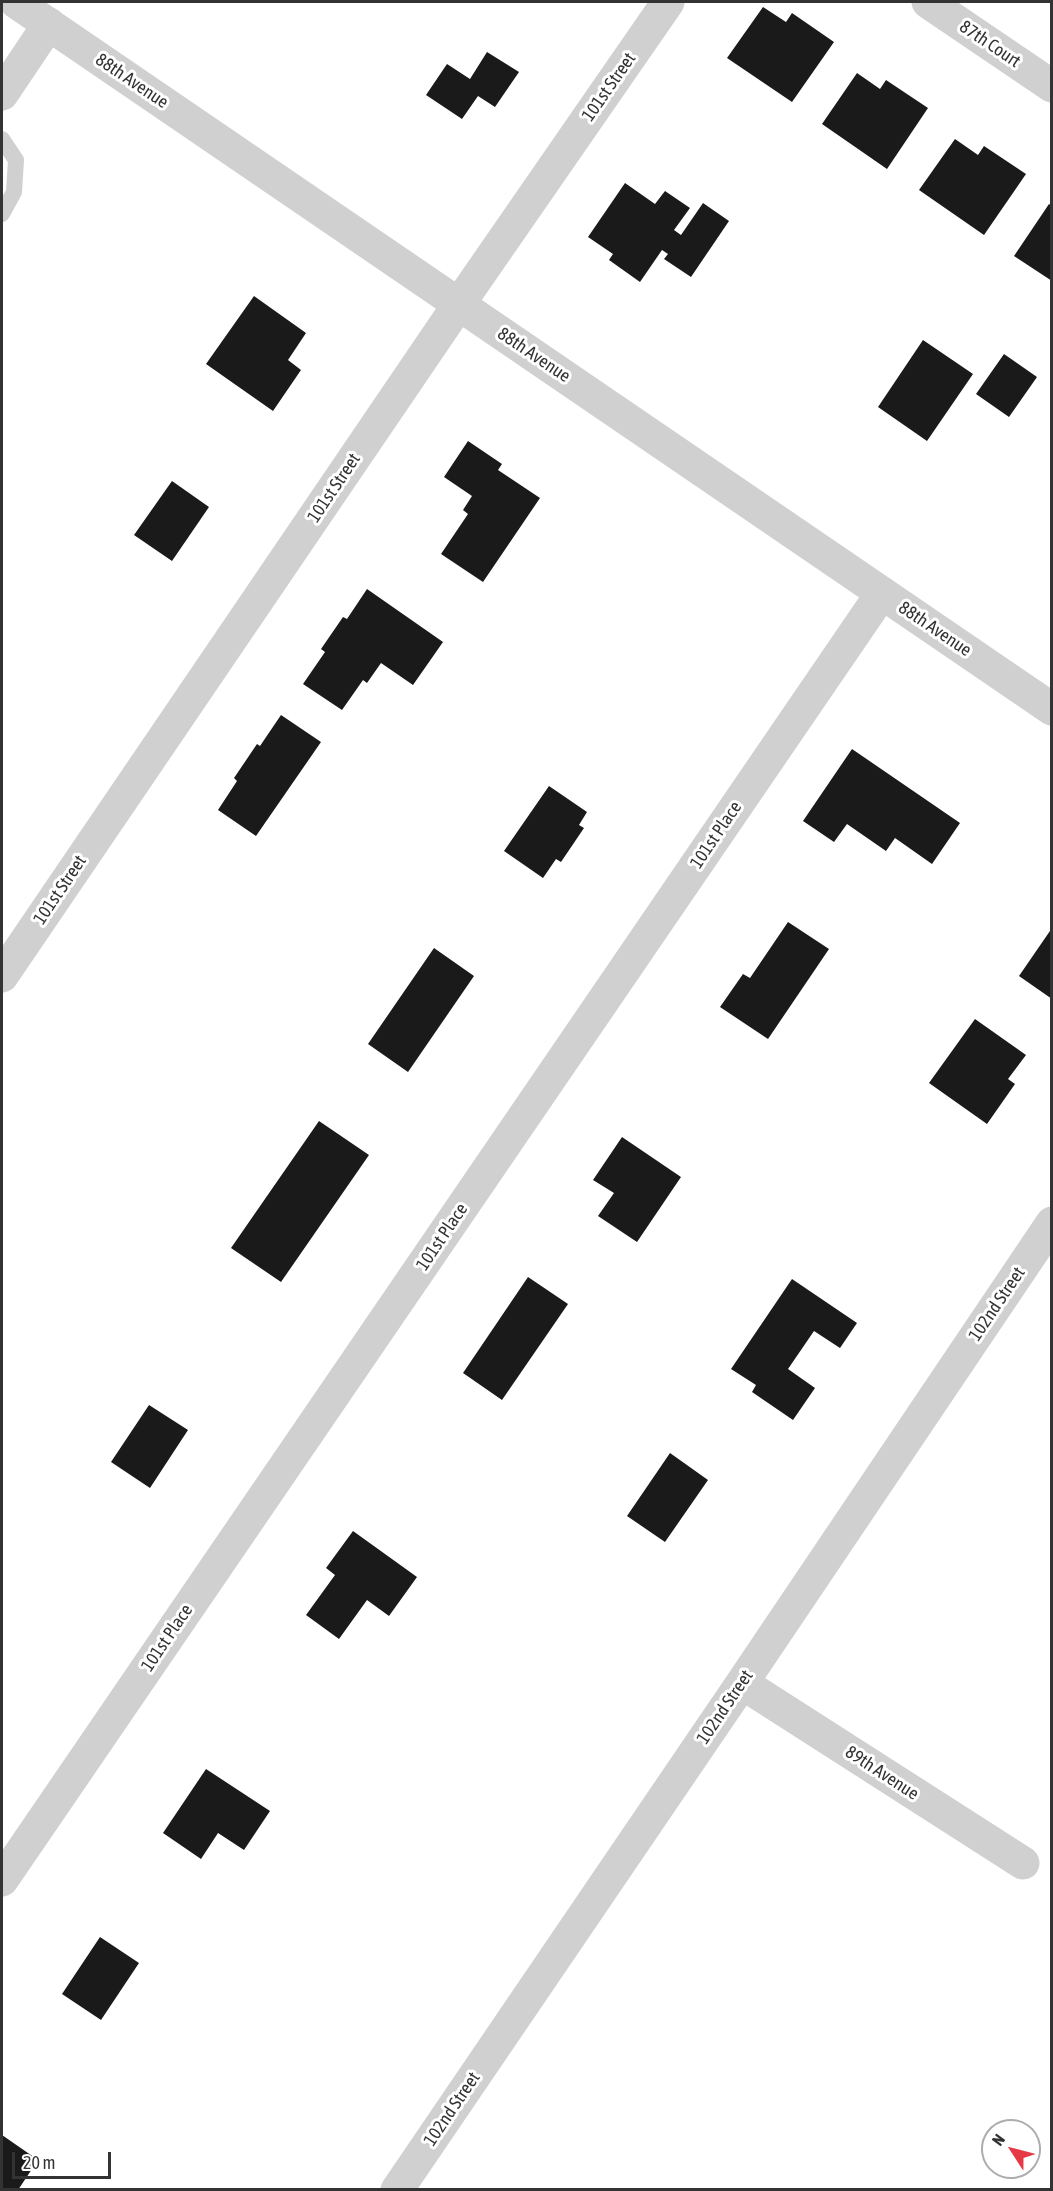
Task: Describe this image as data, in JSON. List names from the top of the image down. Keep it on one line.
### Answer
{"streets":{"street":["87th Court","88th Avenue","101st Street","101st Place","102nd Street","89th Avenue"]},"crossings":[["88th Avenue","101st Street"],["88th Avenue","101st Place"],["102nd Street","89th Avenue"]],"scale_bar":"20 m","north":"top left"}
